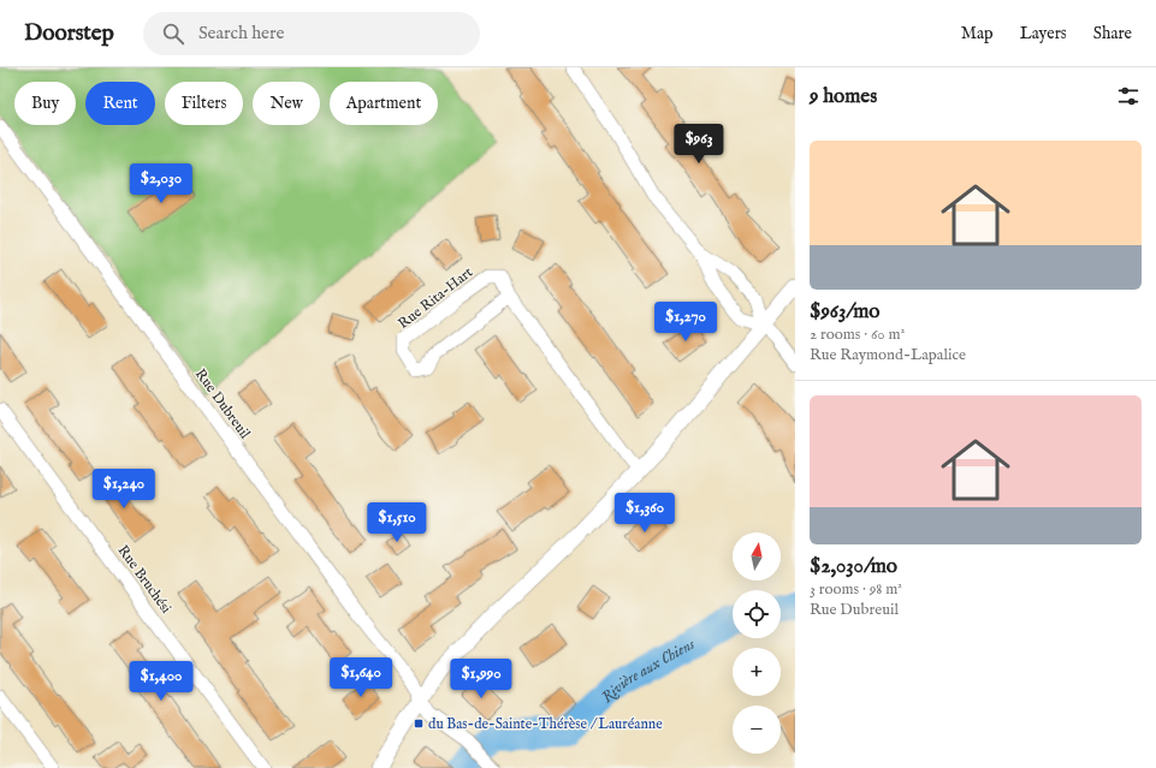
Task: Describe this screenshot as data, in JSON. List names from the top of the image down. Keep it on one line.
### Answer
{"streets":{"street":["Rue Rita-Hart","Rue Dubreuil","Rue Bruchési"]},"water":["Rivière aux Chiens"],"places":{"transit":["du Bas-de-Sainte-Thérèse / Lauréanne"]},"north":"top","page":{"header":"Doorstep","search":"Search here","nav":["Map","Layers","Share"],"heading":"9 homes","chip":["Buy","Rent","Filters","New","Apartment"],"price":["$963","$2,030","$1,270","$1,240","$1,360","$1,510","$1,640","$1,990","$1,400"],"list":[{"name":"$963/mo","note":"2 rooms · 60 m² · Rue Raymond-Lapalice"},{"name":"$2,030/mo","note":"3 rooms · 98 m² · Rue Dubreuil"}],"map_buttons":["+","−"]}}
